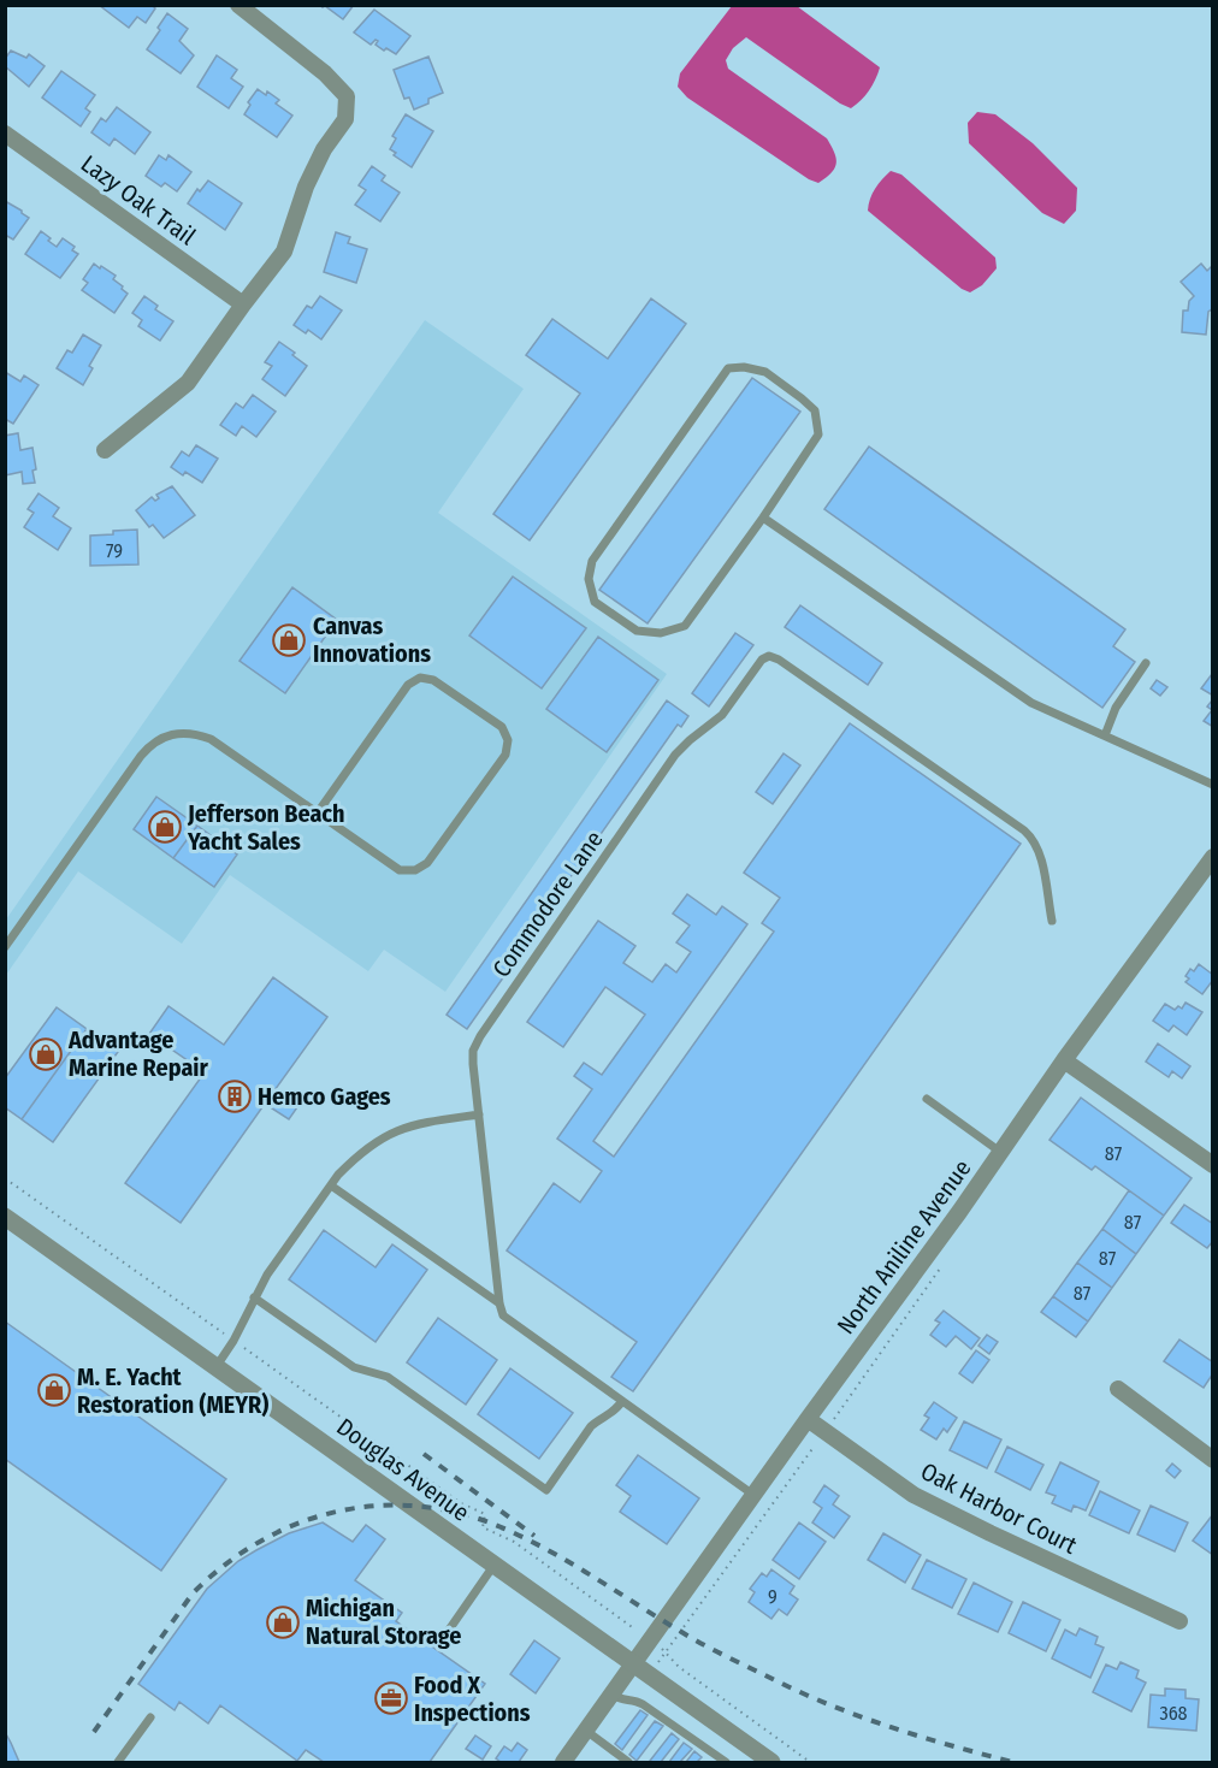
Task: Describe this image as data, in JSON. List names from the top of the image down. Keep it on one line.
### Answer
{"streets":{"street":["Lazy Oak Trail","North Aniline Avenue","Douglas Avenue","Oak Harbor Court"],"lane":["Commodore Lane"]},"crossings":[["North Aniline Avenue","Douglas Avenue"],["North Aniline Avenue","Oak Harbor Court"]],"places":{"shop":["Canvas Innovations","Jefferson Beach Yacht Sales","Advantage Marine Repair","M. E. Yacht Restoration (MEYR)","Michigan Natural Storage"],"building":["Hemco Gages"],"office":["Food X Inspections"]},"house_numbers":["79","87","87","87","87","9","368"]}
